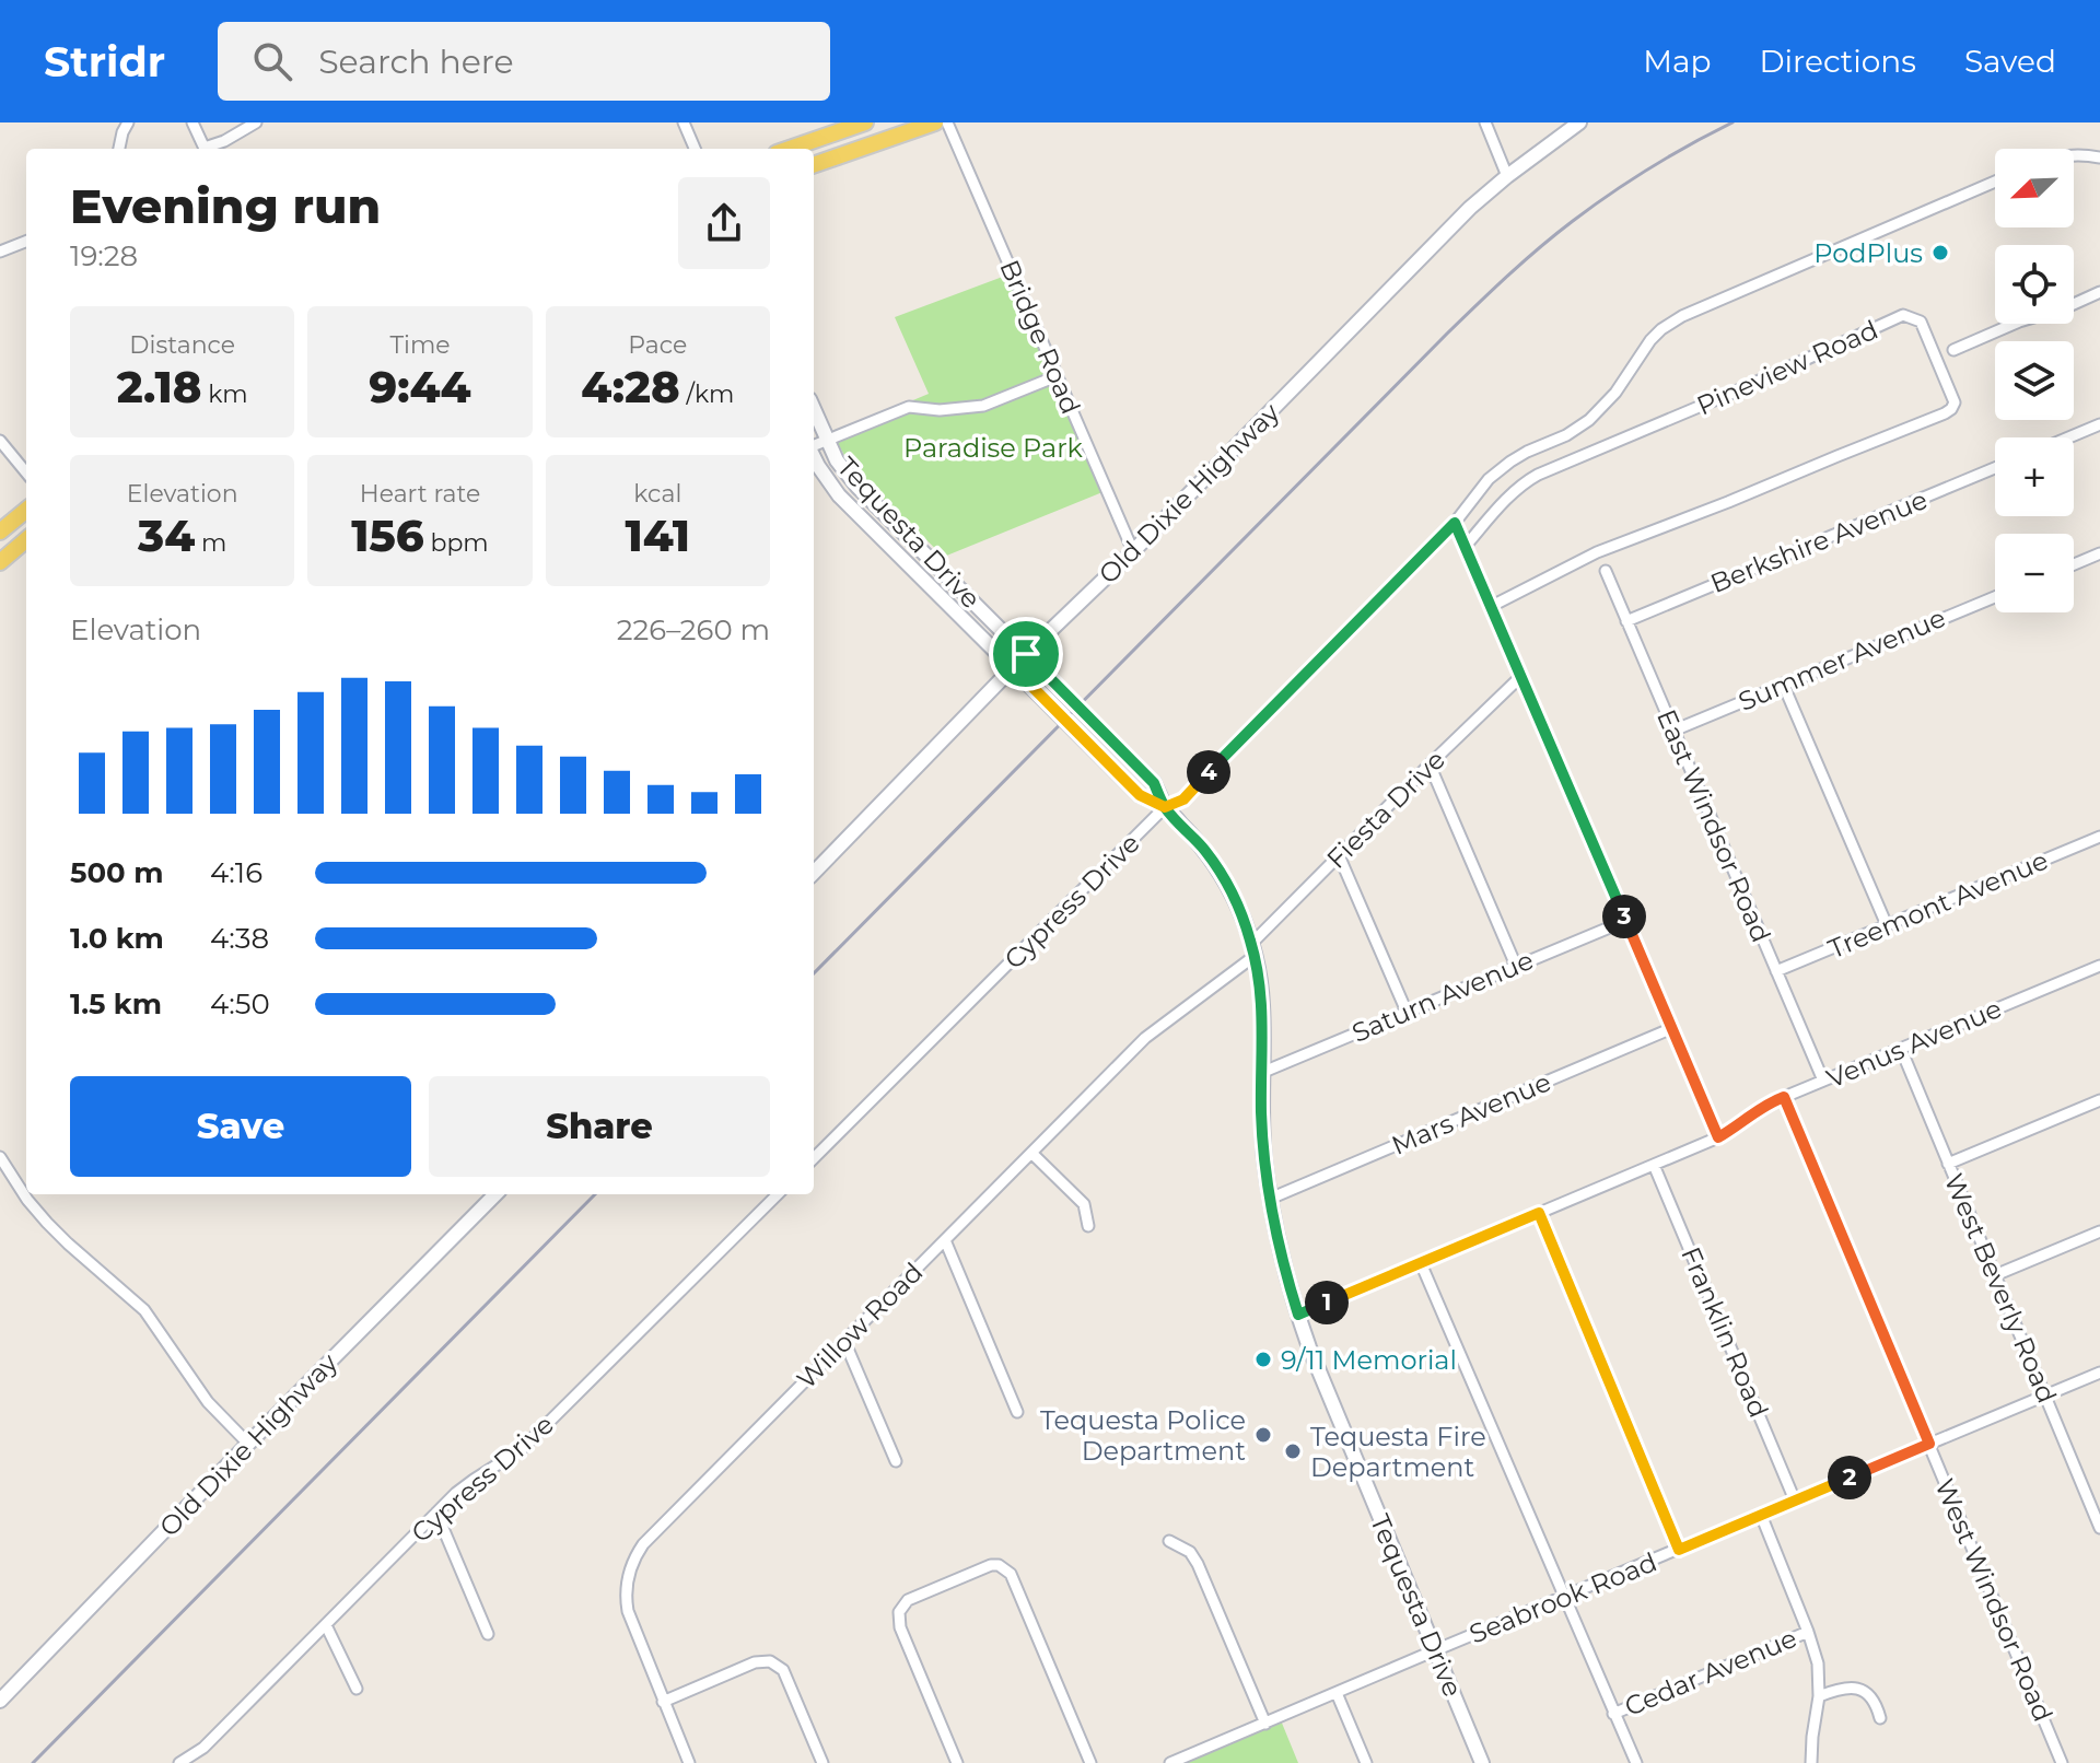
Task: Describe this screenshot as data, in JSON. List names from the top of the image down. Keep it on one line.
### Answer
{"streets":{"street":["Bridge Road","Pineview Road","Old Dixie Highway","Tequesta Drive","Berkshire Avenue","Summer Avenue","Fiesta Drive","East Windsor Road","Cypress Drive","Treemont Avenue","Saturn Avenue","Venus Avenue","Mars Avenue","West Beverly Road","Willow Road","Franklin Road","Seabrook Road","West Windsor Road","Cedar Avenue"]},"crossings":[["Bridge Road","Old Dixie Highway"],["Old Dixie Highway","Tequesta Drive"],["Tequesta Drive","Fiesta Drive"],["Tequesta Drive","Cypress Drive"],["Tequesta Drive","Saturn Avenue"],["Tequesta Drive","Venus Avenue"],["Tequesta Drive","Mars Avenue"],["Tequesta Drive","Willow Road"],["Tequesta Drive","Seabrook Road"],["Berkshire Avenue","East Windsor Road"],["Summer Avenue","East Windsor Road"],["Fiesta Drive","Willow Road"],["East Windsor Road","Treemont Avenue"],["East Windsor Road","Venus Avenue"],["Venus Avenue","West Beverly Road"],["Venus Avenue","Franklin Road"],["Venus Avenue","West Windsor Road"],["West Beverly Road","Seabrook Road"],["Franklin Road","Seabrook Road"],["Seabrook Road","West Windsor Road"]],"parks":["Paradise Park"],"places":["PodPlus","9/11 Memorial","Tequesta Police Department","Tequesta Fire Department"],"north":"bottom left","page":{"header":"Stridr","search":"Search here","nav":["Map","Directions","Saved"],"map_buttons":["+","−"],"heading":["Evening run","19:28"],"stats":[["Distance","2.18 km"],["Time","9:44"],["Pace","4:28 /km"],["Elevation","34 m"],["Heart rate","156 bpm"],["kcal","141"]],"chart":["Elevation","226–260 m"],"pins":["4","3","1","2"],"list":[{"name":"500 m","note":"4:16"},{"name":"1.0 km","note":"4:38"},{"name":"1.5 km","note":"4:50"}],"buttons":["Save","Share"]}}
